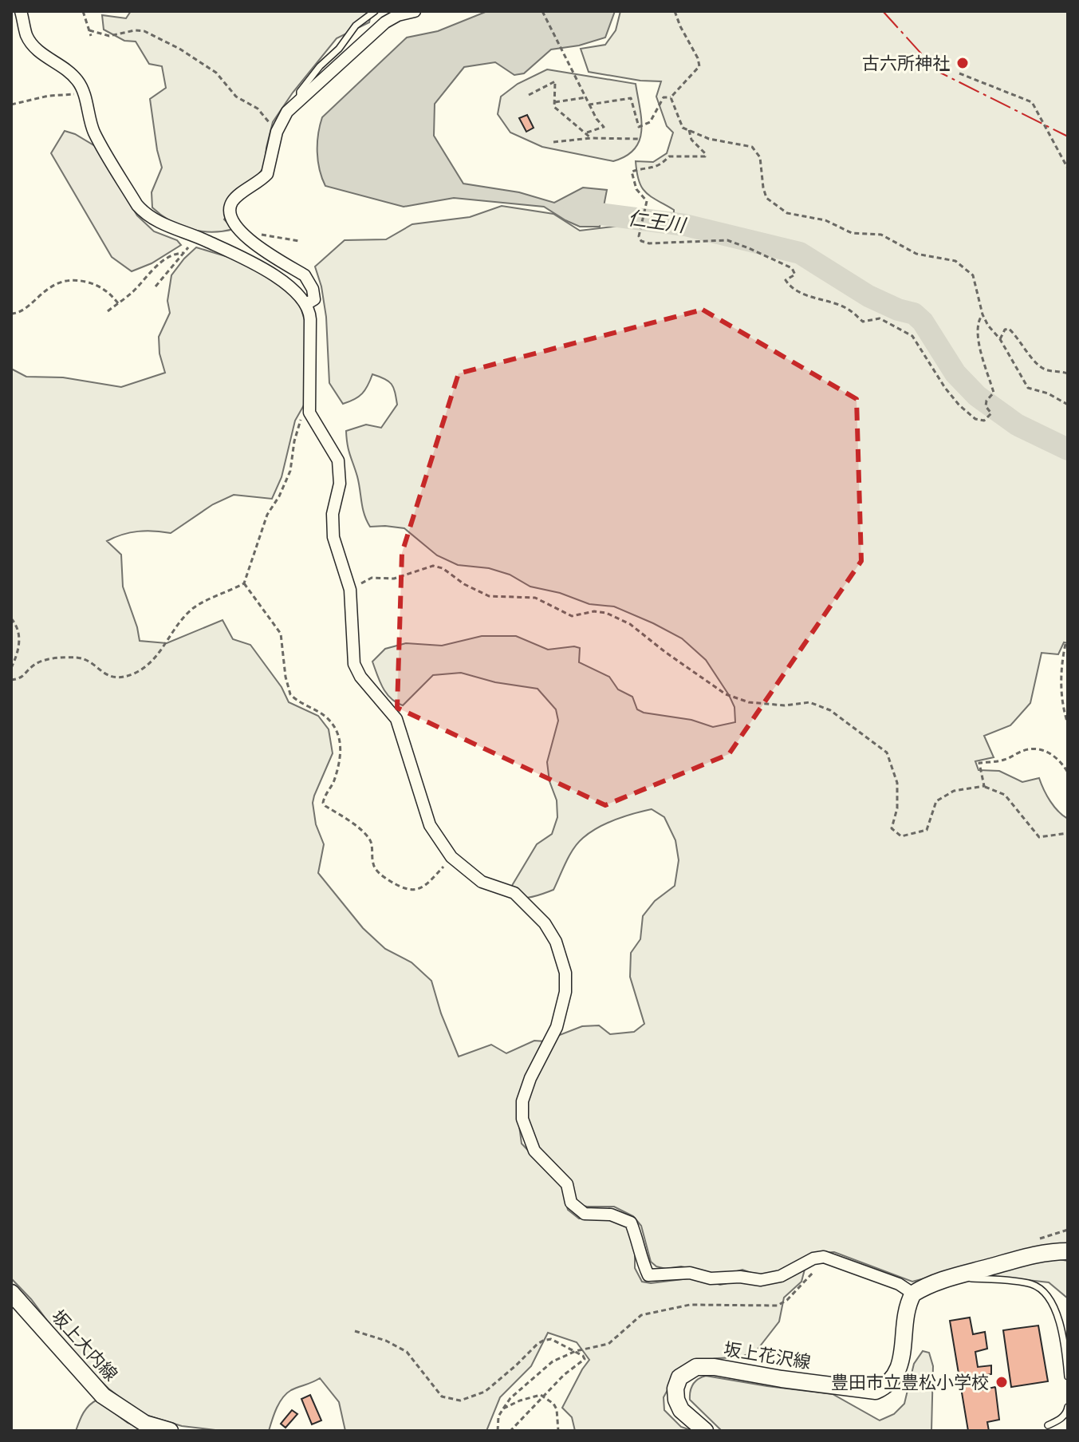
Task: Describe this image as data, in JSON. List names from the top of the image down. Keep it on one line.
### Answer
{"streets":{"main road":["坂上大内線","坂上花沢線"]},"water":["仁王川"],"places":["古六所神社","豊田市立豊松小学校"]}
